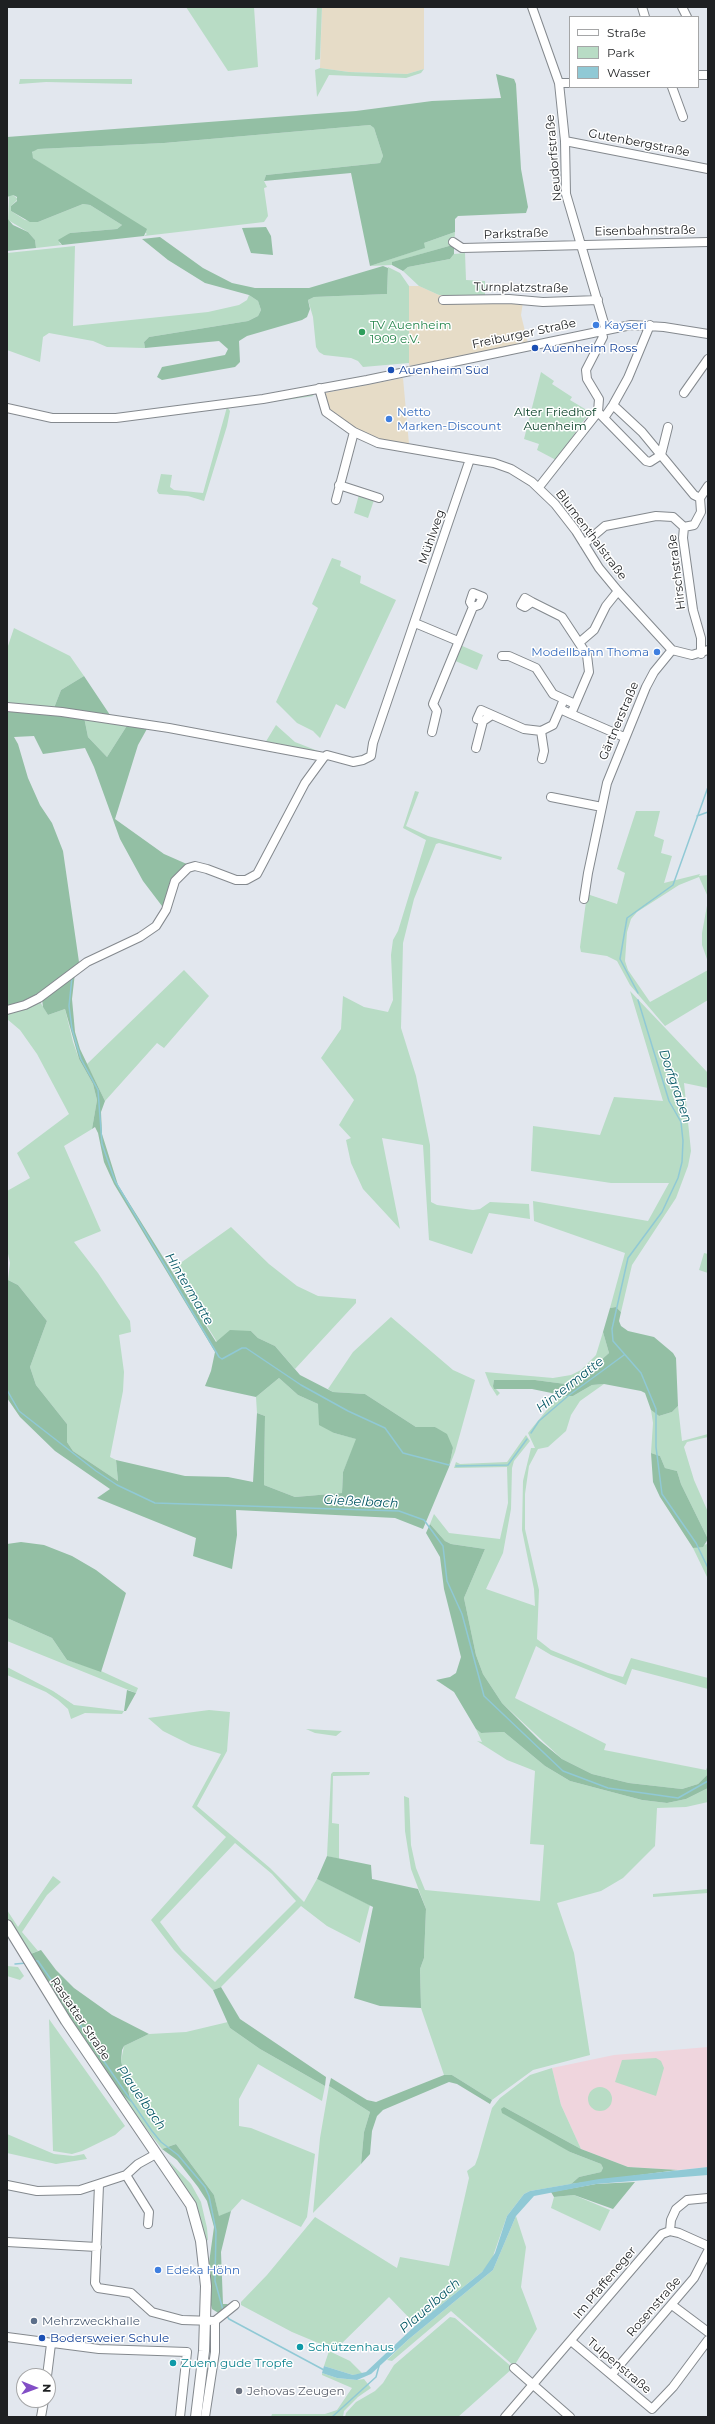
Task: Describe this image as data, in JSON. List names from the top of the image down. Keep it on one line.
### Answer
{"streets":{"main road":["Rastatter Straße"],"street":["Gutenbergstraße","Neudorfstraße","Eisenbahnstraße","Parkstraße","Turnplatzstraße","Freiburger Straße","Blumenthalstraße","Mühlweg","Hirschstraße","Gärtnerstraße","Im Pfaffeneger","Rosenstraße","Tulpenstraße"]},"crossings":[["Gutenbergstraße","Neudorfstraße"],["Neudorfstraße","Eisenbahnstraße"],["Neudorfstraße","Parkstraße"],["Neudorfstraße","Turnplatzstraße"],["Neudorfstraße","Freiburger Straße"],["Eisenbahnstraße","Parkstraße"],["Freiburger Straße","Blumenthalstraße"],["Blumenthalstraße","Mühlweg"],["Blumenthalstraße","Gärtnerstraße"],["Im Pfaffeneger","Tulpenstraße"],["Rosenstraße","Tulpenstraße"]],"water":["Dorfgraben","Hintermatte","Gießelbach","Plauelbach"],"parks":["Alter Friedhof Auenheim"],"places":["Kayseri","TV Auenheim 1909 e.V.","Auenheim Ross","Auenheim Süd","Netto Marken-Discount","Modellbahn Thoma","Edeka Höhn","Mehrzweckhalle","Bodersweier Schule","Schützenhaus","Zuem gude Tropfe","Jehovas Zeugen"],"legend":["Straße","Park","Wasser"],"north":"right"}
